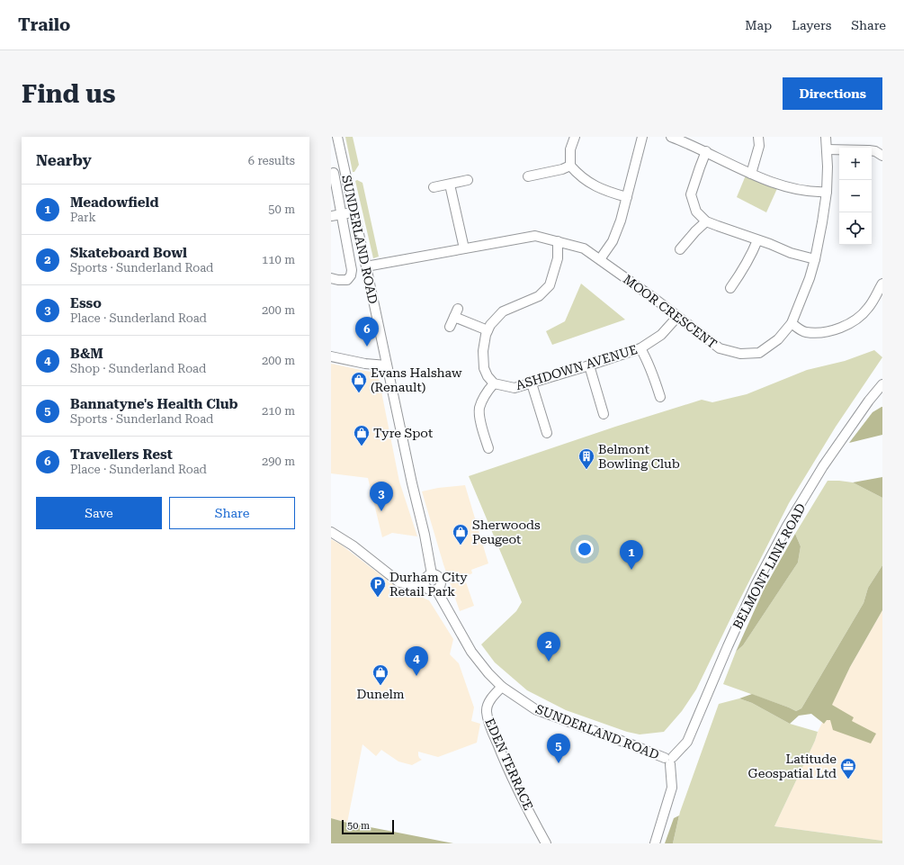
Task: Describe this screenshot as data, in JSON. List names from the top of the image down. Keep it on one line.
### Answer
{"streets":{"street":["SUNDERLAND ROAD","MOOR CRESCENT","ASHDOWN AVENUE","BELMONT LINK ROAD","EDEN TERRACE"]},"crossings":[["SUNDERLAND ROAD","MOOR CRESCENT"],["SUNDERLAND ROAD","BELMONT LINK ROAD"],["SUNDERLAND ROAD","EDEN TERRACE"],["MOOR CRESCENT","ASHDOWN AVENUE"]],"places":{"shop":["Evans Halshaw (Renault)","Tyre Spot","Sherwoods Peugeot","Dunelm"],"building":["Belmont Bowling Club"],"parking":["Durham City Retail Park"],"office":["Latitude Geospatial Ltd"]},"scale_bar":"50 m","page":{"header":"Trailo","nav":["Map","Layers","Share"],"buttons":["Directions",["Save","Share"]],"title":"Find us","heading":["Nearby","6 results"],"map_buttons":["+","−"],"list":[{"mark":"1","name":"Meadowfield","note":"Park","value":"50 m"},{"mark":"2","name":"Skateboard Bowl","note":"Sports · Sunderland Road","value":"110 m"},{"mark":"3","name":"Esso","note":"Place · Sunderland Road","value":"200 m"},{"mark":"4","name":"B&M","note":"Shop · Sunderland Road","value":"200 m"},{"mark":"5","name":"Bannatyne's Health Club","note":"Sports · Sunderland Road","value":"210 m"},{"mark":"6","name":"Travellers Rest","note":"Place · Sunderland Road","value":"290 m"}],"pins":["6","3","1","2","4","5"],"scale":"50 m"}}
